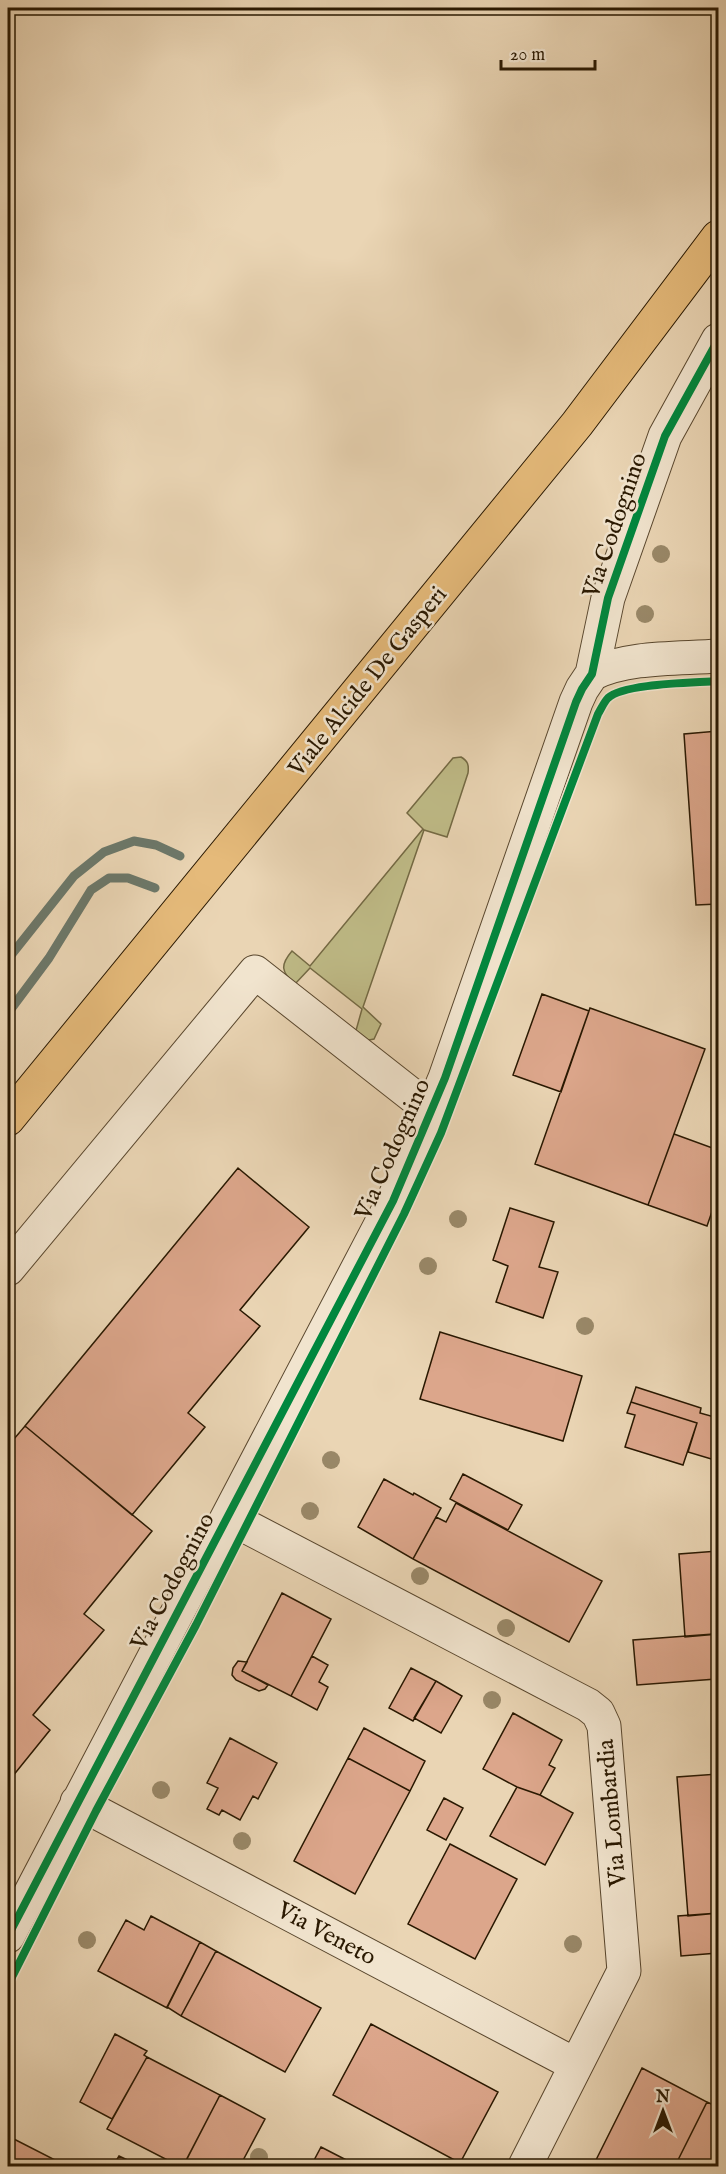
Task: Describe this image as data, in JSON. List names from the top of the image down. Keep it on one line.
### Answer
{"streets":{"main road":["Viale Alcide De Gasperi"],"street":["Via Codognino","Via Lombardia","Via Veneto"]},"crossings":[["Via Codognino","Via Lombardia"],["Via Codognino","Via Veneto"],["Via Lombardia","Via Veneto"]],"scale_bar":"20 m","north":"top"}
